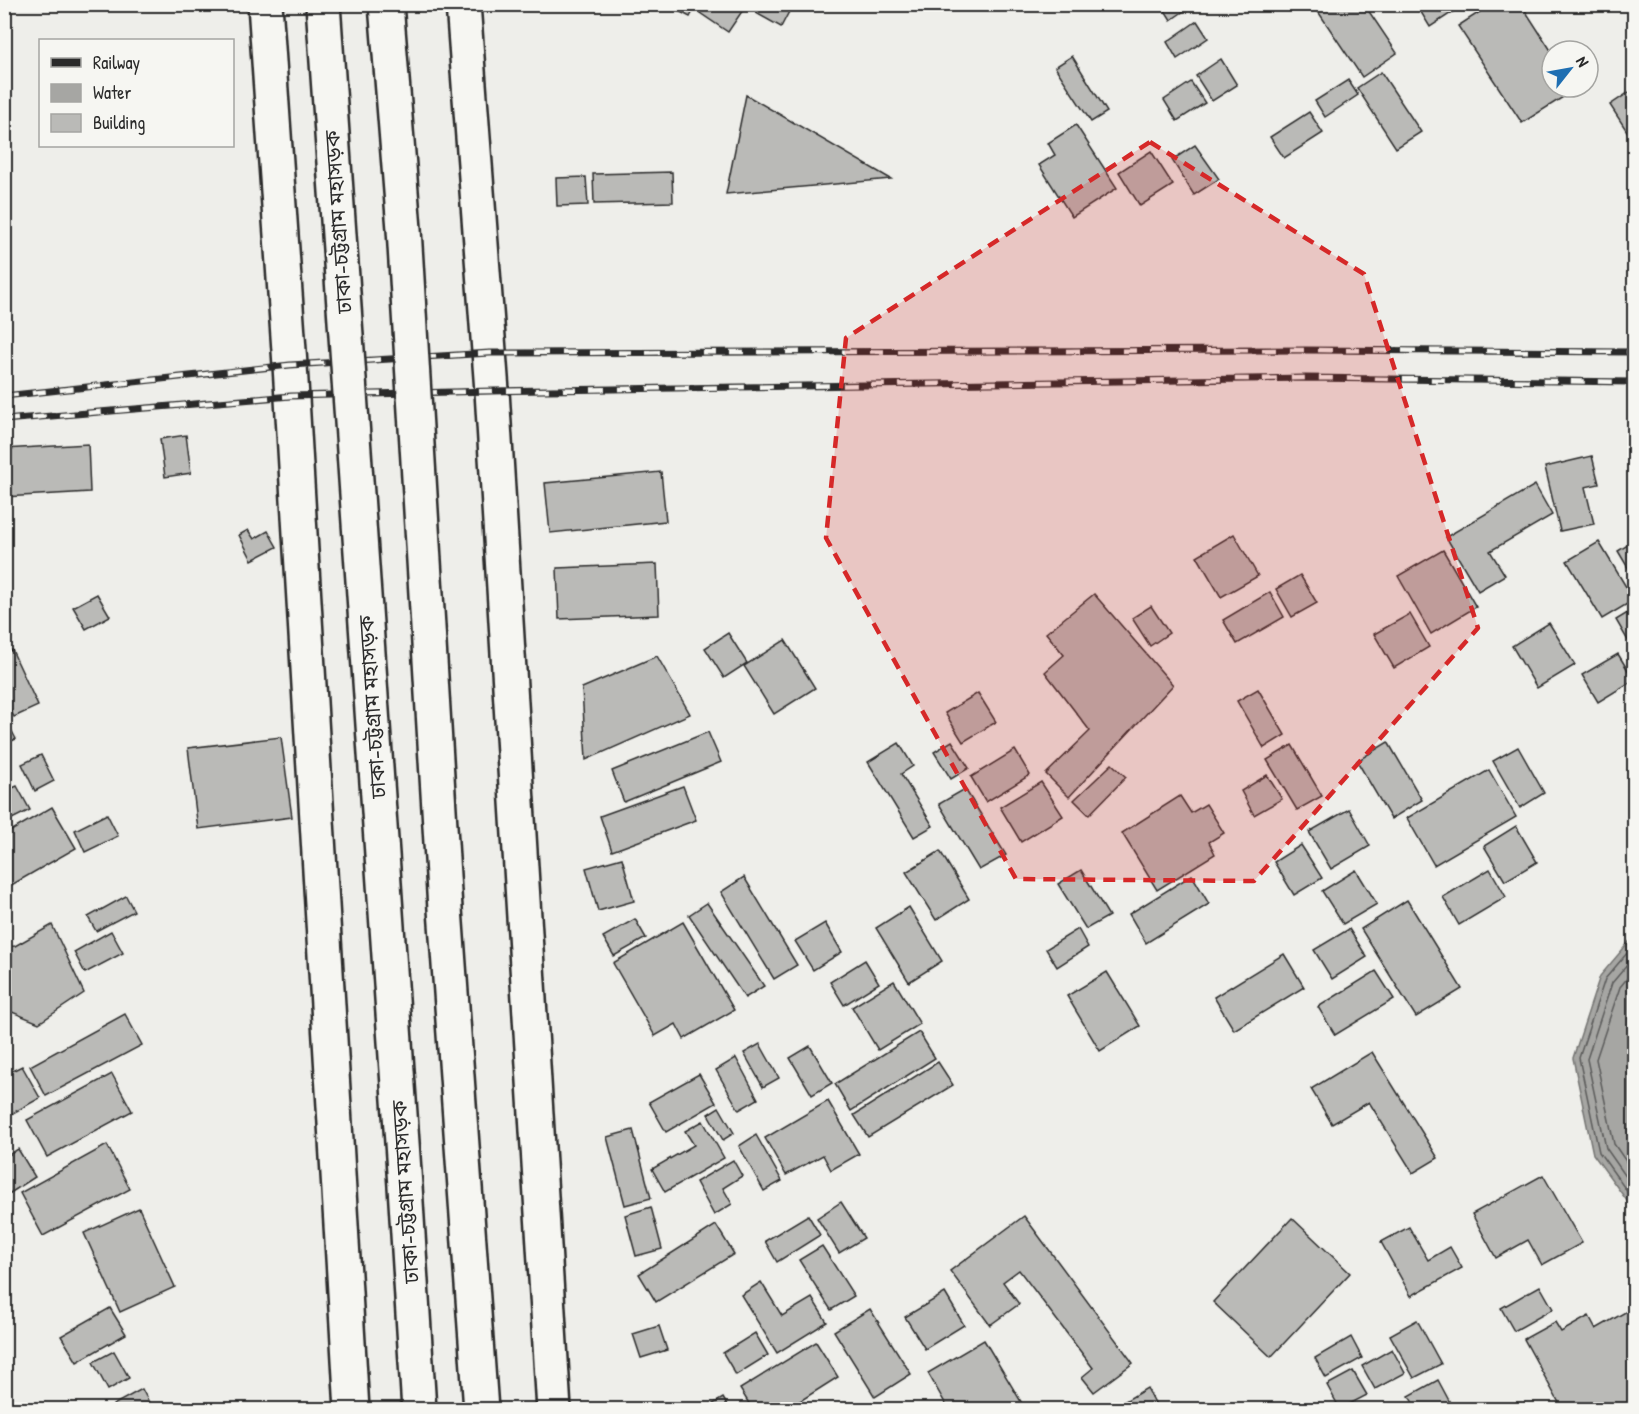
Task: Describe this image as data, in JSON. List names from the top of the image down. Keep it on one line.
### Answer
{"streets":{"highway":["ঢাকা-চট্টগ্রাম মহাসড়ক"]},"legend":["Railway","Water","Building"],"north":"top right"}
